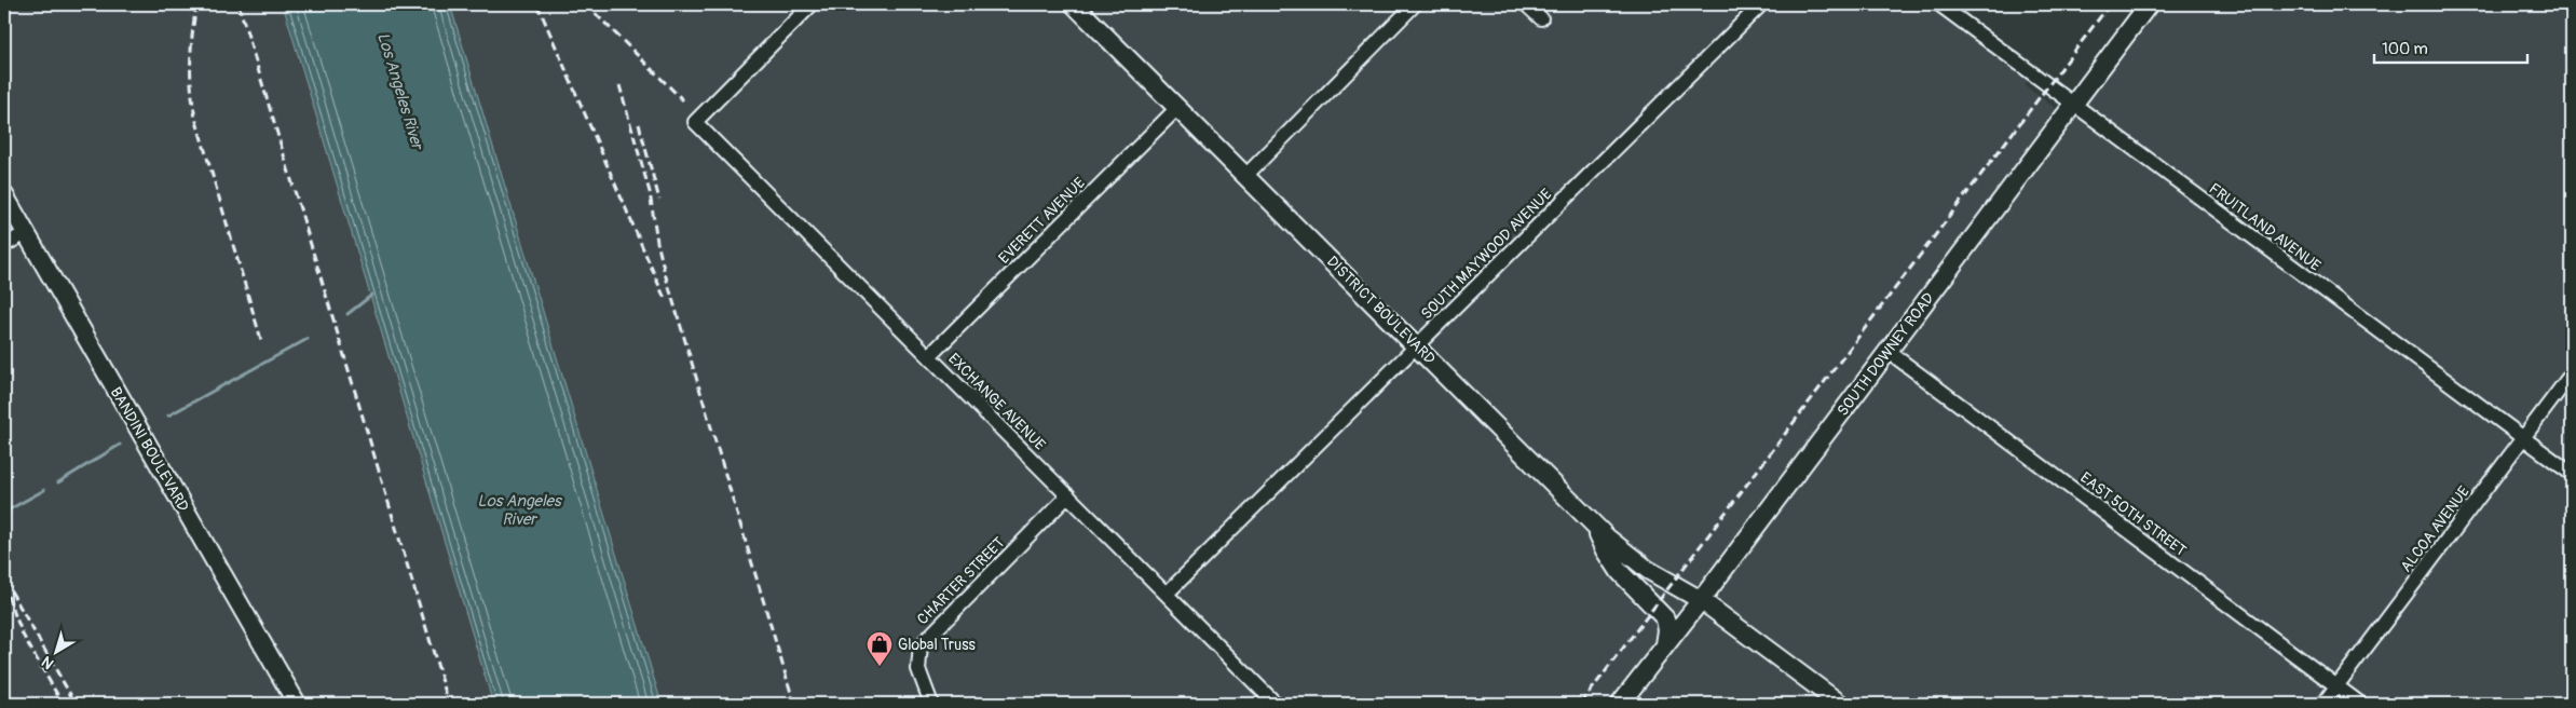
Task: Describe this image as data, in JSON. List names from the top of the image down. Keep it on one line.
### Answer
{"streets":{"main road":["DISTRICT BOULEVARD","SOUTH DOWNEY ROAD","BANDINI BOULEVARD"],"street":["EVERETT AVENUE","FRUITLAND AVENUE","SOUTH MAYWOOD AVENUE","EXCHANGE AVENUE","EAST 50TH STREET","ALCOA AVENUE","CHARTER STREET"]},"crossings":[["EVERETT AVENUE","DISTRICT BOULEVARD"],["EVERETT AVENUE","EXCHANGE AVENUE"],["FRUITLAND AVENUE","SOUTH DOWNEY ROAD"],["FRUITLAND AVENUE","ALCOA AVENUE"],["SOUTH MAYWOOD AVENUE","DISTRICT BOULEVARD"],["SOUTH MAYWOOD AVENUE","EXCHANGE AVENUE"],["DISTRICT BOULEVARD","SOUTH DOWNEY ROAD"],["SOUTH DOWNEY ROAD","EAST 50TH STREET"],["EXCHANGE AVENUE","CHARTER STREET"],["EAST 50TH STREET","ALCOA AVENUE"]],"water":["Los Angeles River"],"places":{"shop":["Global Truss"]},"scale_bar":"100 m","north":"bottom left"}
